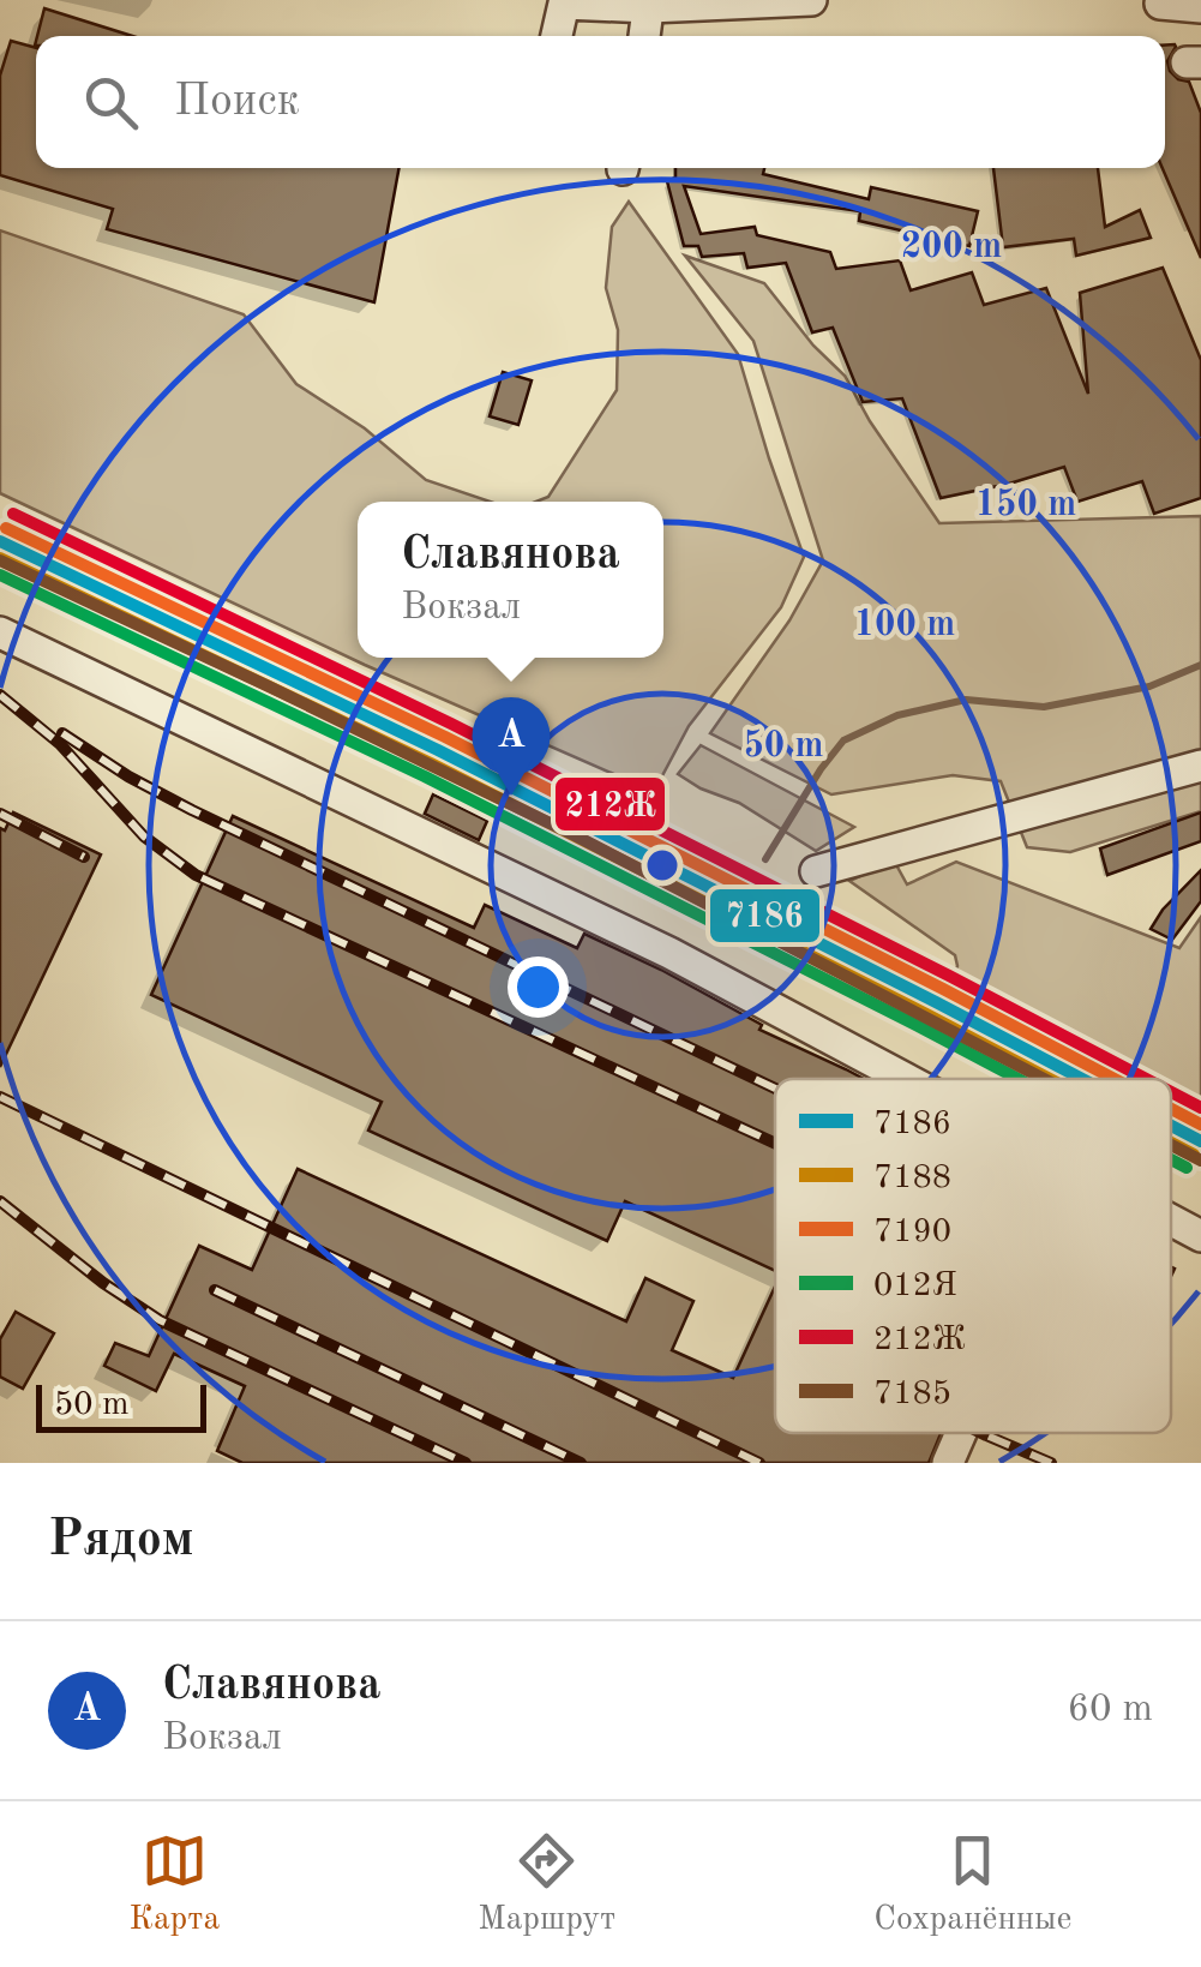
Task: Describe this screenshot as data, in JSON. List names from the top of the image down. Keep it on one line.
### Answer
{"lines":["transit line 212Ж","transit line 7190","transit line 7186","transit line 7188","transit line 7185","transit line 012Я"],"legend":["7186","7188","7190","012Я","212Ж","7185"],"scale_bar":"50 m","page":{"search":"Поиск","popup":["Славянова","Вокзал"],"pins":"A","scale":"50 m","heading":"Рядом","list":[{"mark":"A","name":"Славянова","note":"Вокзал","value":"60 m"}],"nav":["Карта","Маршрут","Сохранённые"]},"rings":["200 m","150 m","100 m","50 m"]}
